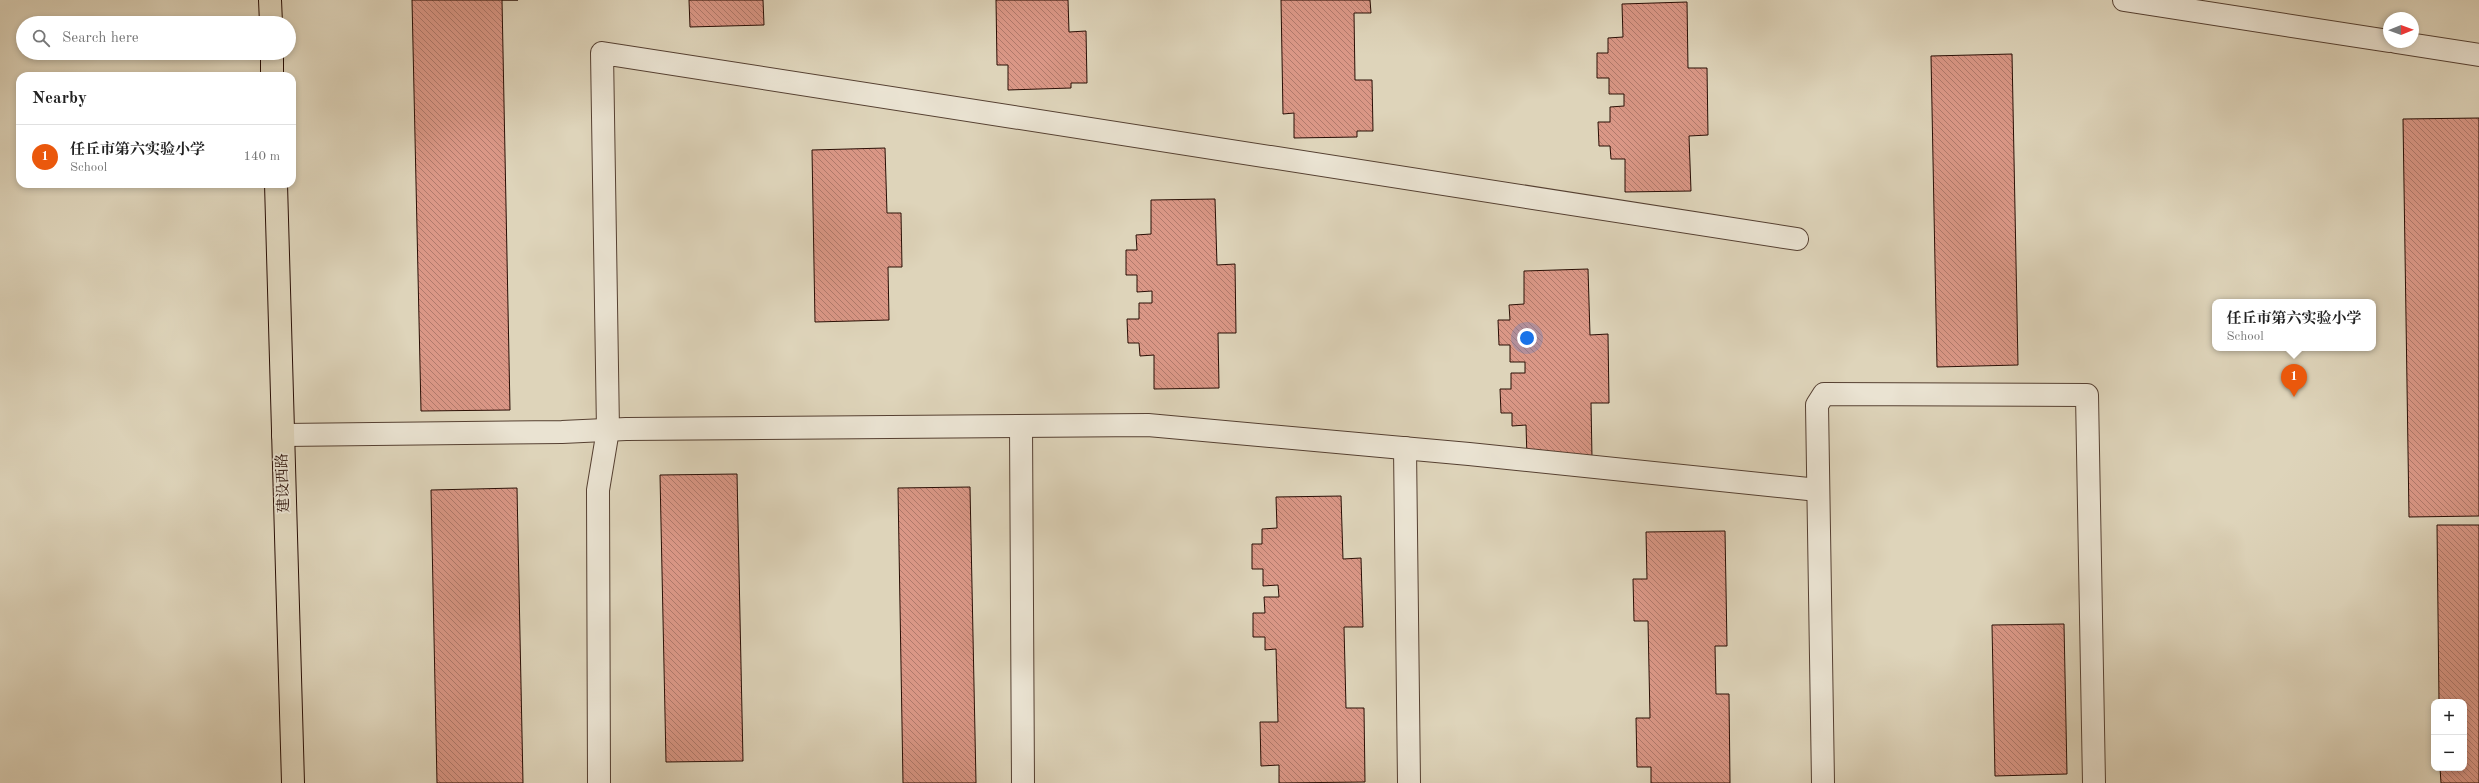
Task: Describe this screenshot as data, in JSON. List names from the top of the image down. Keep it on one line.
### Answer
{"streets":{"main road":["建设西路"]},"north":"right","page":{"search":"Search here","heading":"Nearby","list":[{"mark":"1","name":"任丘市第六实验小学","note":"School","value":"140 m"}],"popup":["任丘市第六实验小学","School"],"pins":"1","map_buttons":["+","−"]}}
